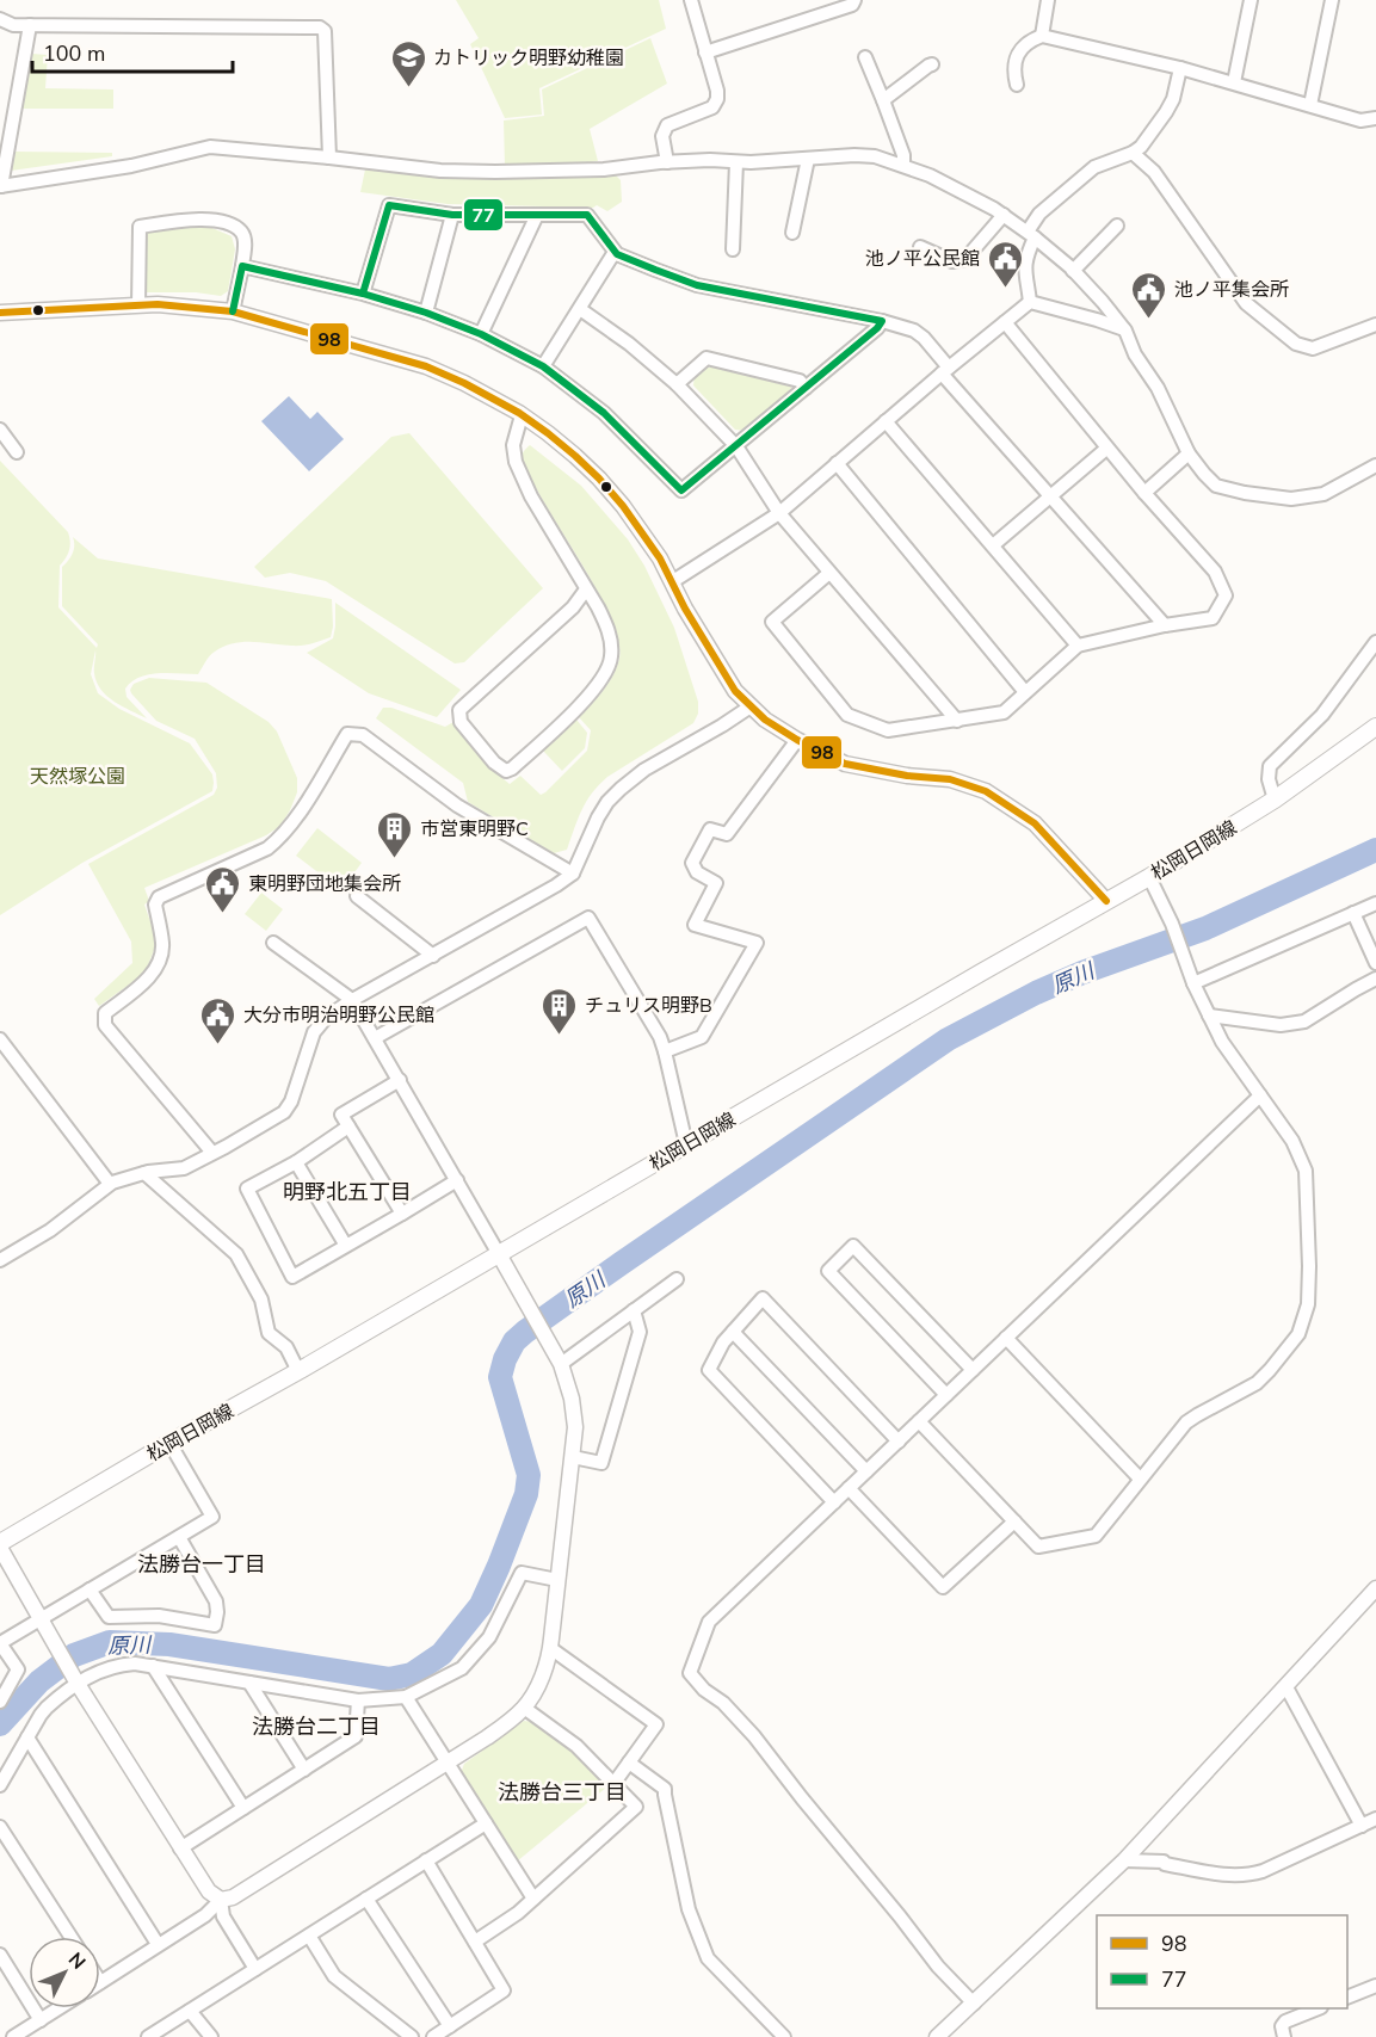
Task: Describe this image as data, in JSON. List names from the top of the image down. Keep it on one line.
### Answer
{"streets":{"main road":["松岡日岡線"]},"districts":["明野北五丁目","法勝台一丁目","法勝台二丁目","法勝台三丁目"],"water":["原川"],"parks":["天然塚公園"],"places":{"school or university":["カトリック明野幼稚園"],"public building":["池ノ平公民館","池ノ平集会所","東明野団地集会所","大分市明治明野公民館"],"building":["市営東明野C","チュリス明野B"]},"lines":["transit line 77","transit line 98"],"legend":["98","77"],"scale_bar":"100 m","north":"top right"}
